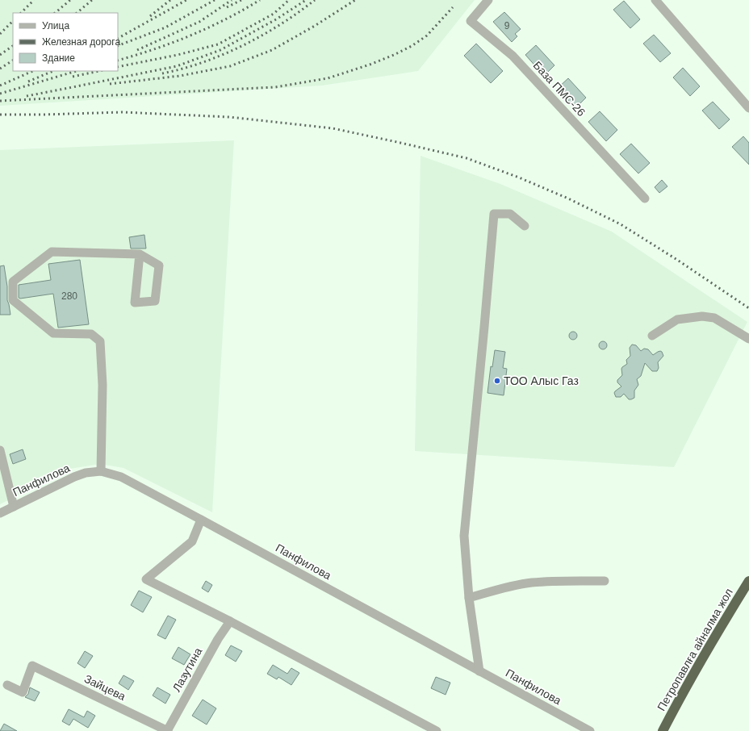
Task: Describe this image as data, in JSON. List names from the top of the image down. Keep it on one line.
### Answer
{"streets":{"highway":["Петропавлға айналма жол"],"street":["База ПМС-26","Панфилова","Лазутина","Зайцева"]},"crossings":[["Лазутина","Зайцева"]],"places":["ТОО Алыс Газ"],"house_numbers":["9","280"],"legend":["Улица","Железная дорога","Здание"]}
